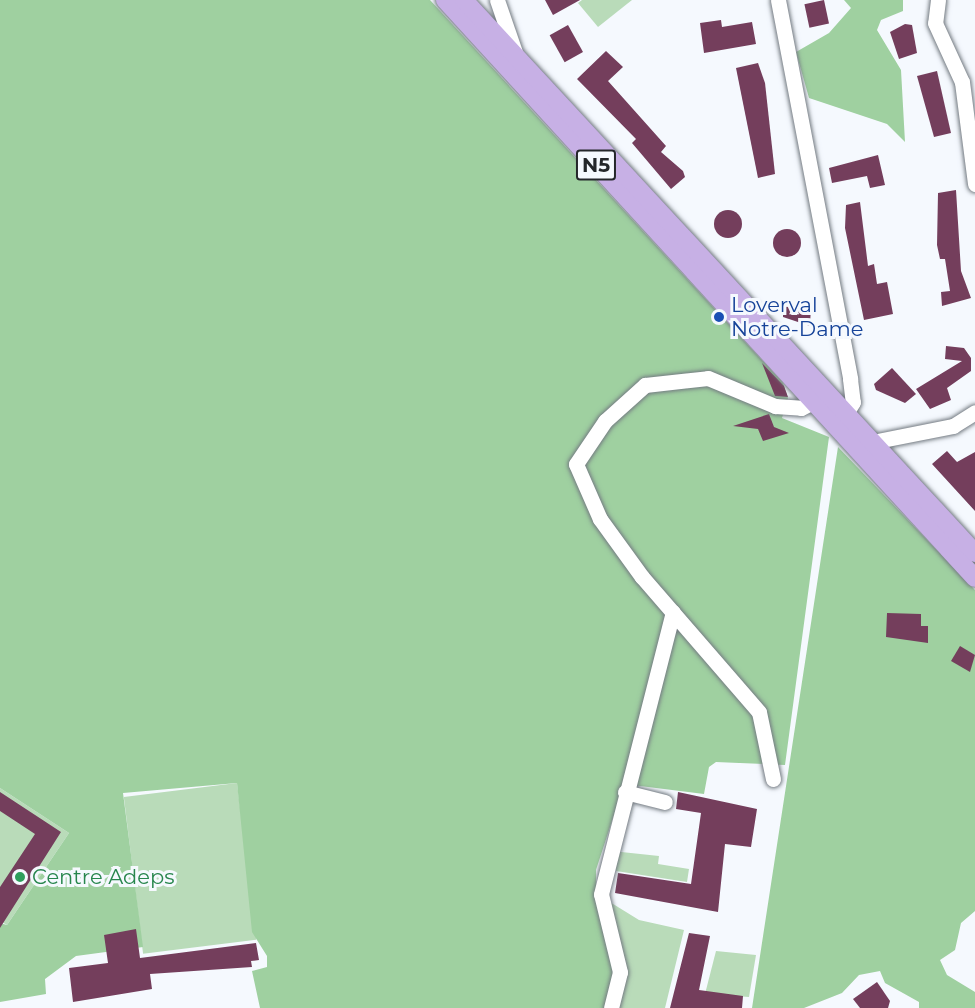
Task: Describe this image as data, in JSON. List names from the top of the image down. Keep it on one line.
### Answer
{"streets":{"main road":["N5"]},"places":["Loverval Notre-Dame","Centre Adeps"]}
